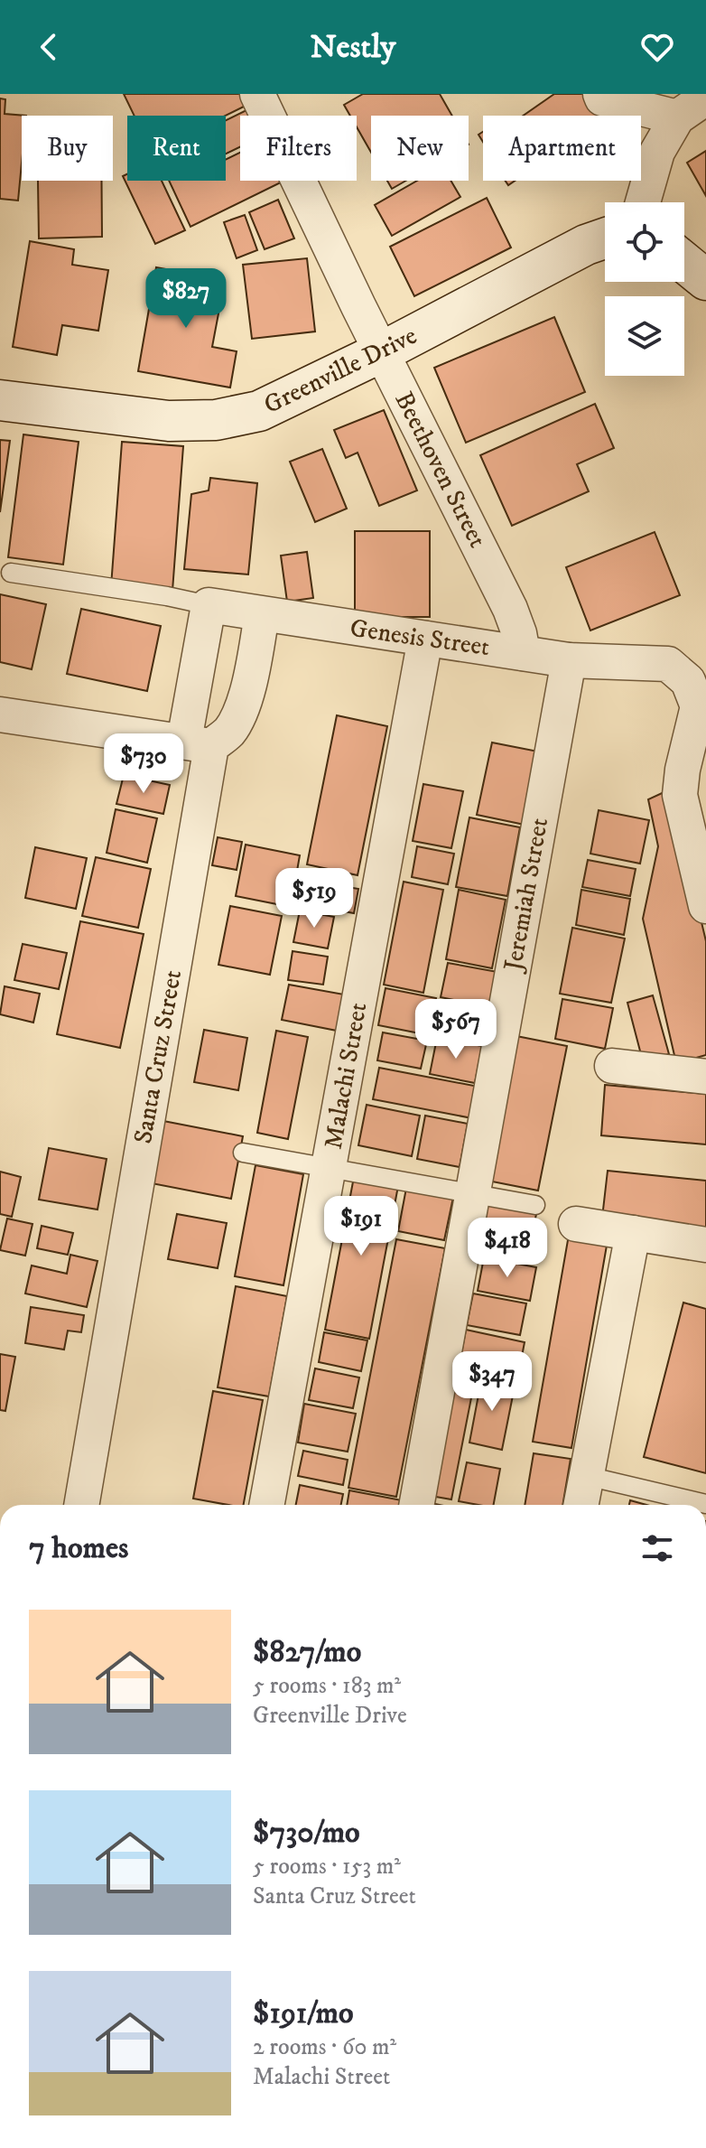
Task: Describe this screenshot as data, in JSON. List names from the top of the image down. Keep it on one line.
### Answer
{"streets":{"street":["Greenville Drive","Beethoven Street","Genesis Street","Jeremiah Street","Santa Cruz Street","Malachi Street"]},"crossings":[["Greenville Drive","Beethoven Street"],["Beethoven Street","Genesis Street"],["Genesis Street","Jeremiah Street"],["Genesis Street","Santa Cruz Street"],["Genesis Street","Malachi Street"]],"page":{"header":"Nestly","chip":["Buy","Rent","Filters","New","Apartment"],"price":["$827","$730","$519","$567","$191","$418","$347"],"heading":"7 homes","list":[{"name":"$827/mo","note":"5 rooms · 183 m² · Greenville Drive"},{"name":"$730/mo","note":"5 rooms · 153 m² · Santa Cruz Street"},{"name":"$191/mo","note":"2 rooms · 60 m² · Malachi Street"}]}}
